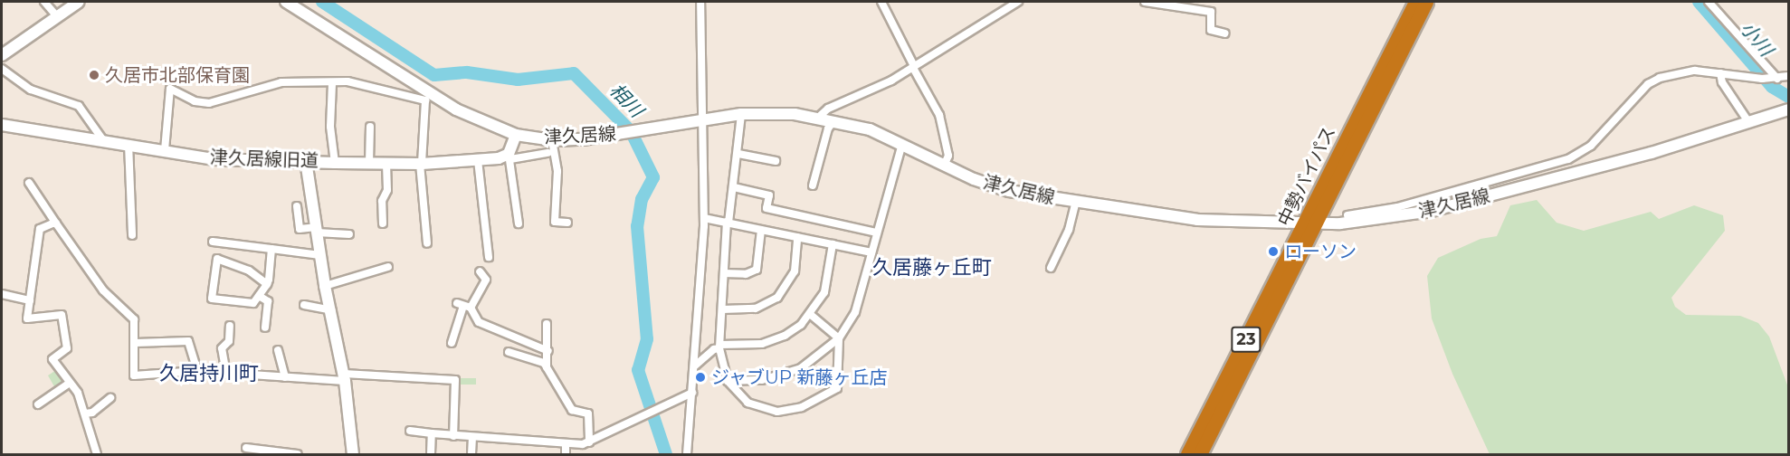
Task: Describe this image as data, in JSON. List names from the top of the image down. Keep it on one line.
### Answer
{"streets":{"highway":["中勢バイパス","23"],"main road":["津久居線","津久居線旧道"]},"crossings":[["津久居線","中勢バイパス"]],"districts":["久居藤ヶ丘町","久居持川町"],"water":["小川","相川"],"places":["久居市北部保育園","ローソン","ジャブUP 新藤ヶ丘店"]}
